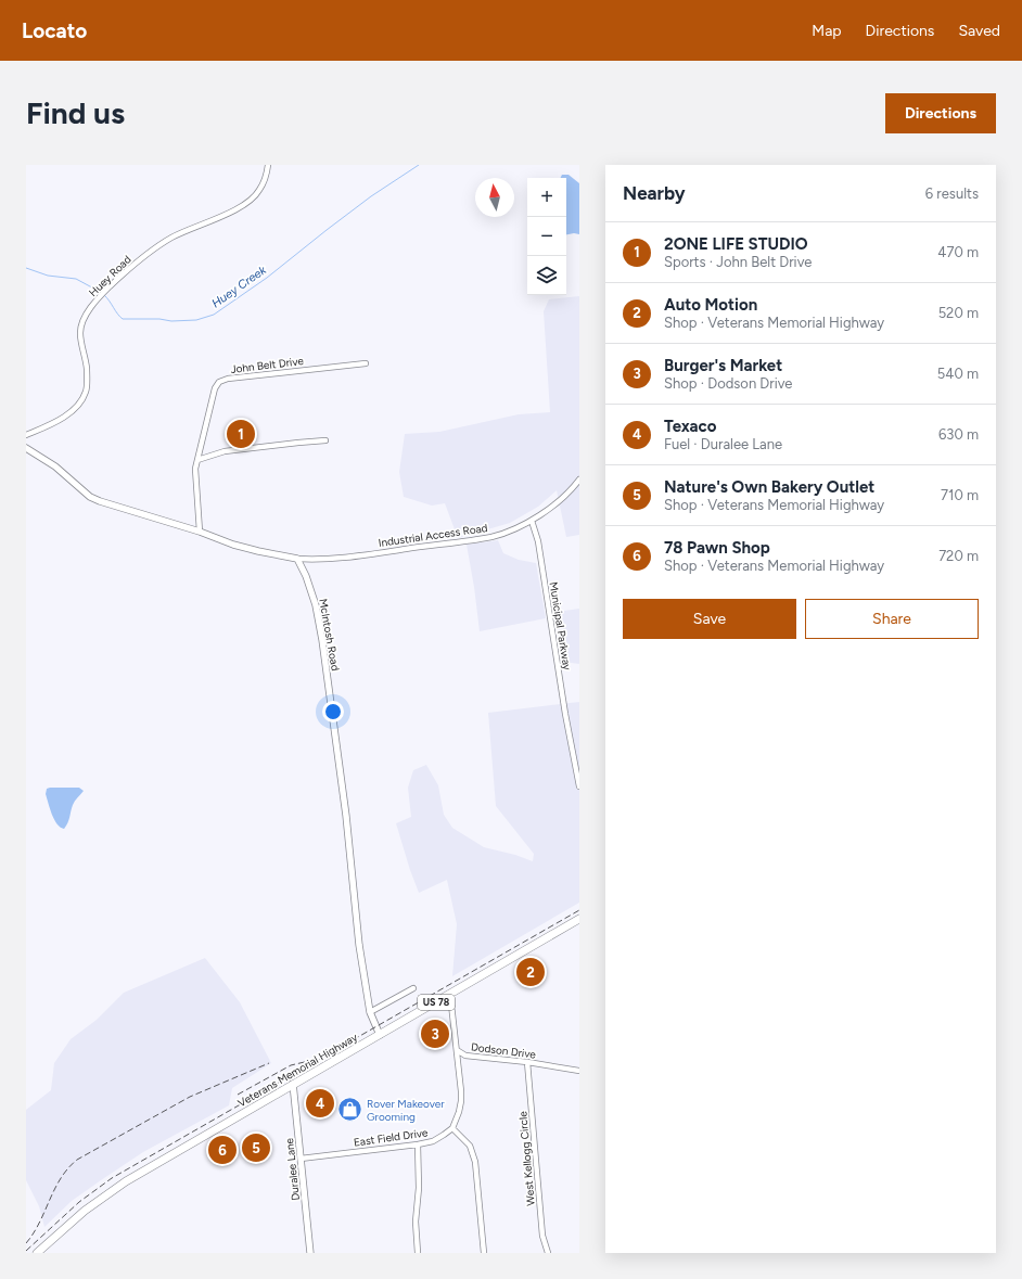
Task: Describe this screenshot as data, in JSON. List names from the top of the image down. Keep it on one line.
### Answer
{"streets":{"main road":["US 78","Veterans Memorial Highway"],"street":["Huey Road","John Belt Drive","Industrial Access Road","Municipal Parkway","McIntosh Road","Dodson Drive","East Field Drive","West Kellogg Circle","Duralee Lane"]},"crossings":[["Industrial Access Road","Municipal Parkway"],["Industrial Access Road","McIntosh Road"],["McIntosh Road","Veterans Memorial Highway"],["Dodson Drive","Veterans Memorial Highway"],["Dodson Drive","West Kellogg Circle"],["Veterans Memorial Highway","Duralee Lane"],["East Field Drive","Duralee Lane"]],"water":["Huey Creek"],"places":{"shop":["Rover Makeover Grooming"]},"north":"top","page":{"header":"Locato","nav":["Map","Directions","Saved"],"buttons":["Directions",["Save","Share"]],"title":"Find us","heading":["Nearby","6 results"],"map_buttons":["+","−"],"list":[{"mark":"1","name":"2ONE LIFE STUDIO","note":"Sports · John Belt Drive","value":"470 m"},{"mark":"2","name":"Auto Motion","note":"Shop · Veterans Memorial Highway","value":"520 m"},{"mark":"3","name":"Burger's Market","note":"Shop · Dodson Drive","value":"540 m"},{"mark":"4","name":"Texaco","note":"Fuel · Duralee Lane","value":"630 m"},{"mark":"5","name":"Nature's Own Bakery Outlet","note":"Shop · Veterans Memorial Highway","value":"710 m"},{"mark":"6","name":"78 Pawn Shop","note":"Shop · Veterans Memorial Highway","value":"720 m"}],"pins":["1","2","3","4","5","6"]}}
